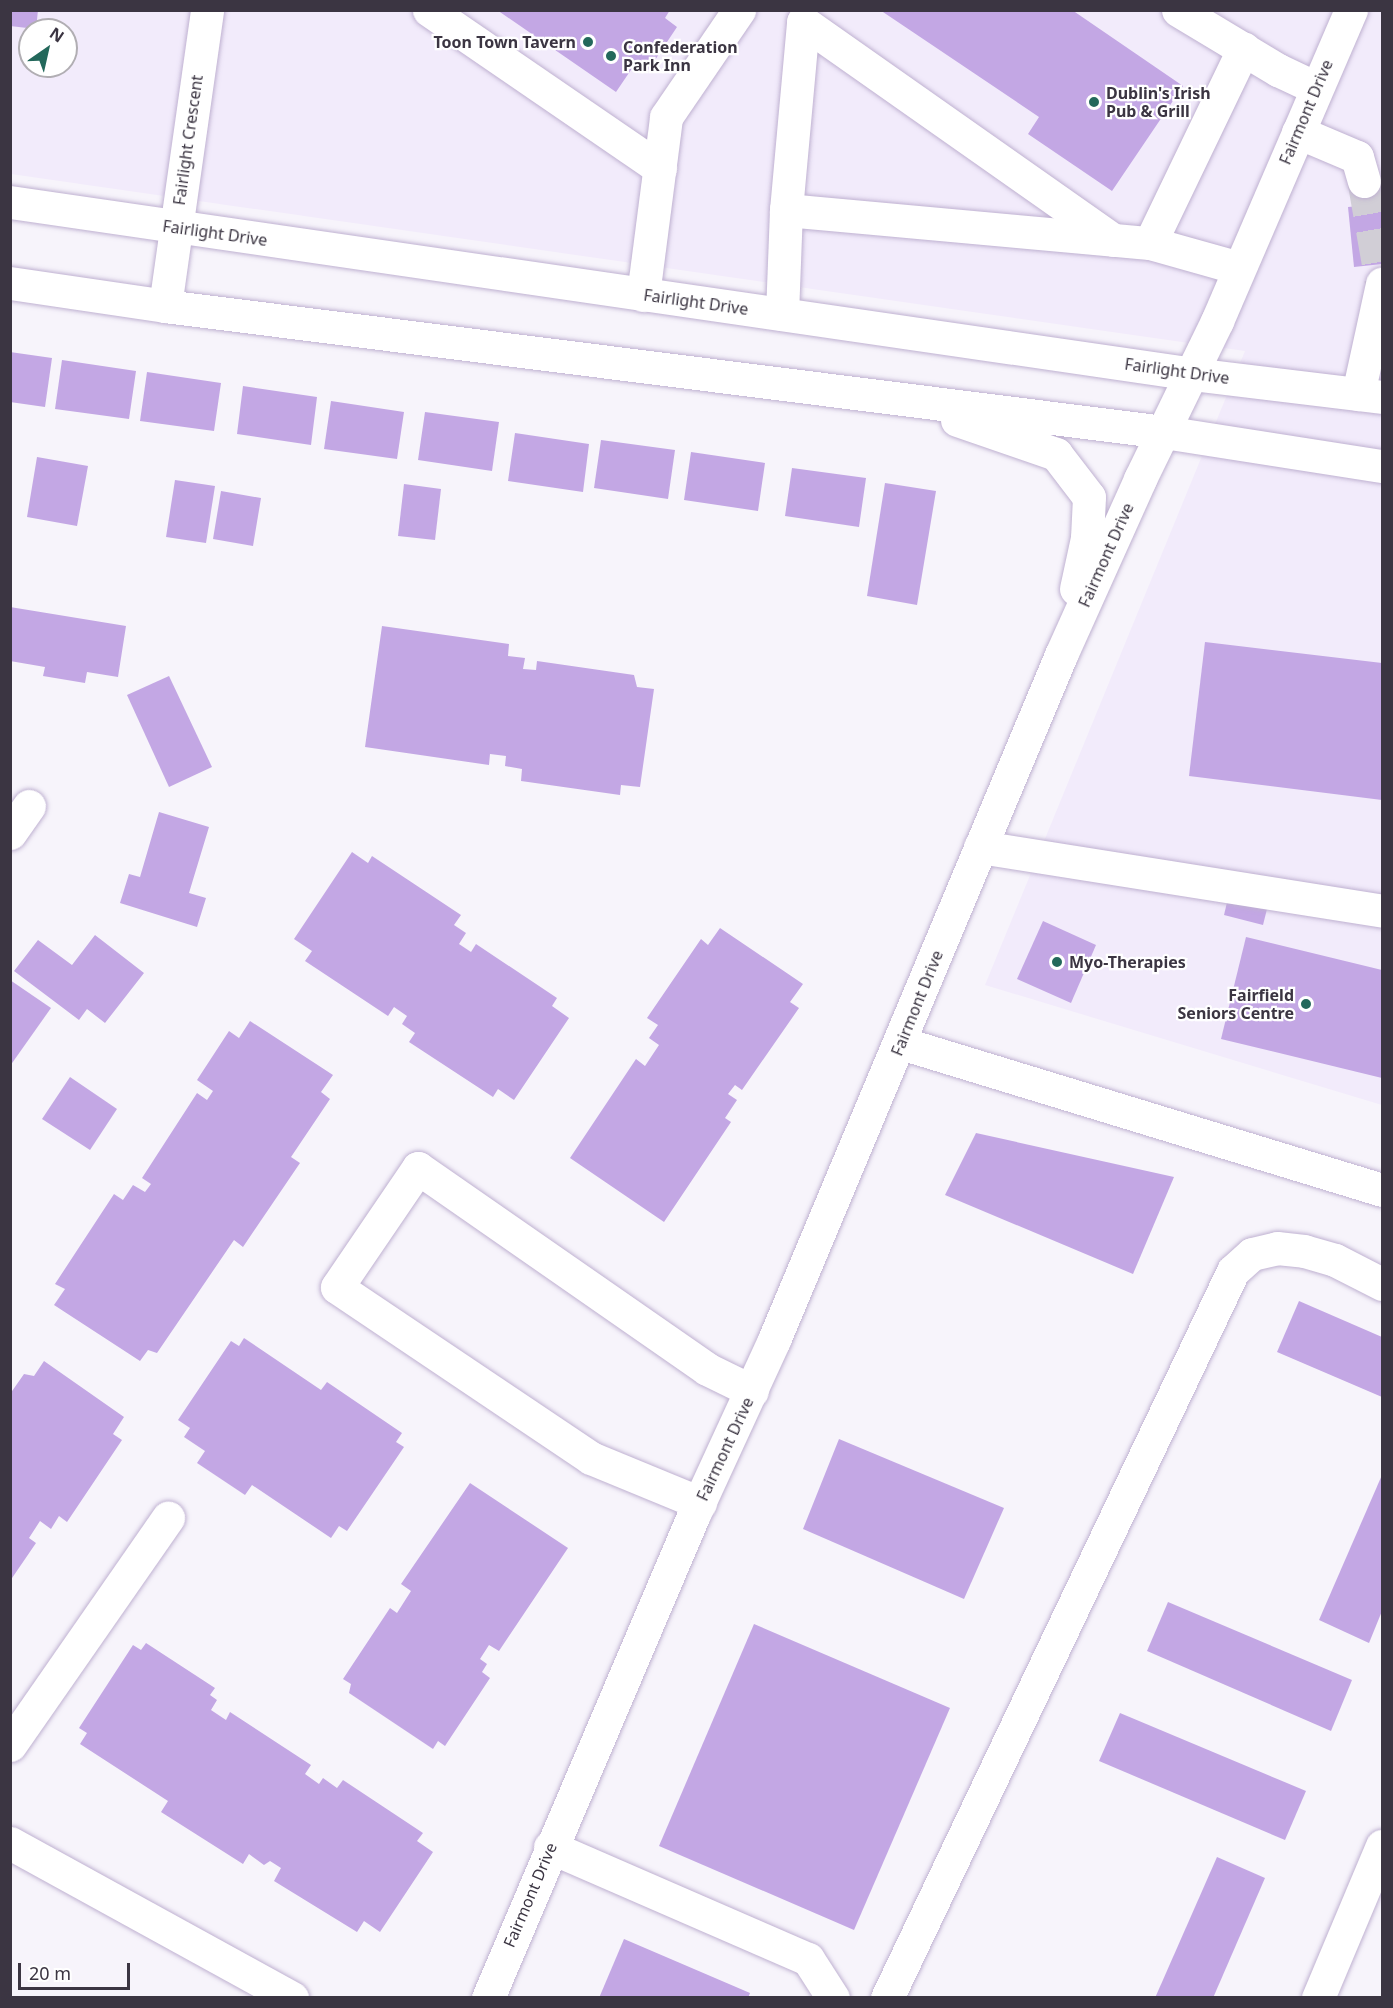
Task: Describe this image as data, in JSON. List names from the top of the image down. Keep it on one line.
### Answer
{"streets":{"main road":["Fairmont Drive","Fairlight Crescent","Fairlight Drive"]},"crossings":[["Fairmont Drive","Fairlight Drive"],["Fairlight Crescent","Fairlight Drive"]],"places":["Toon Town Tavern","Confederation Park Inn","Dublin's Irish Pub & Grill","Myo-Therapies","Fairfield Seniors Centre"],"scale_bar":"20 m","north":"top right"}
